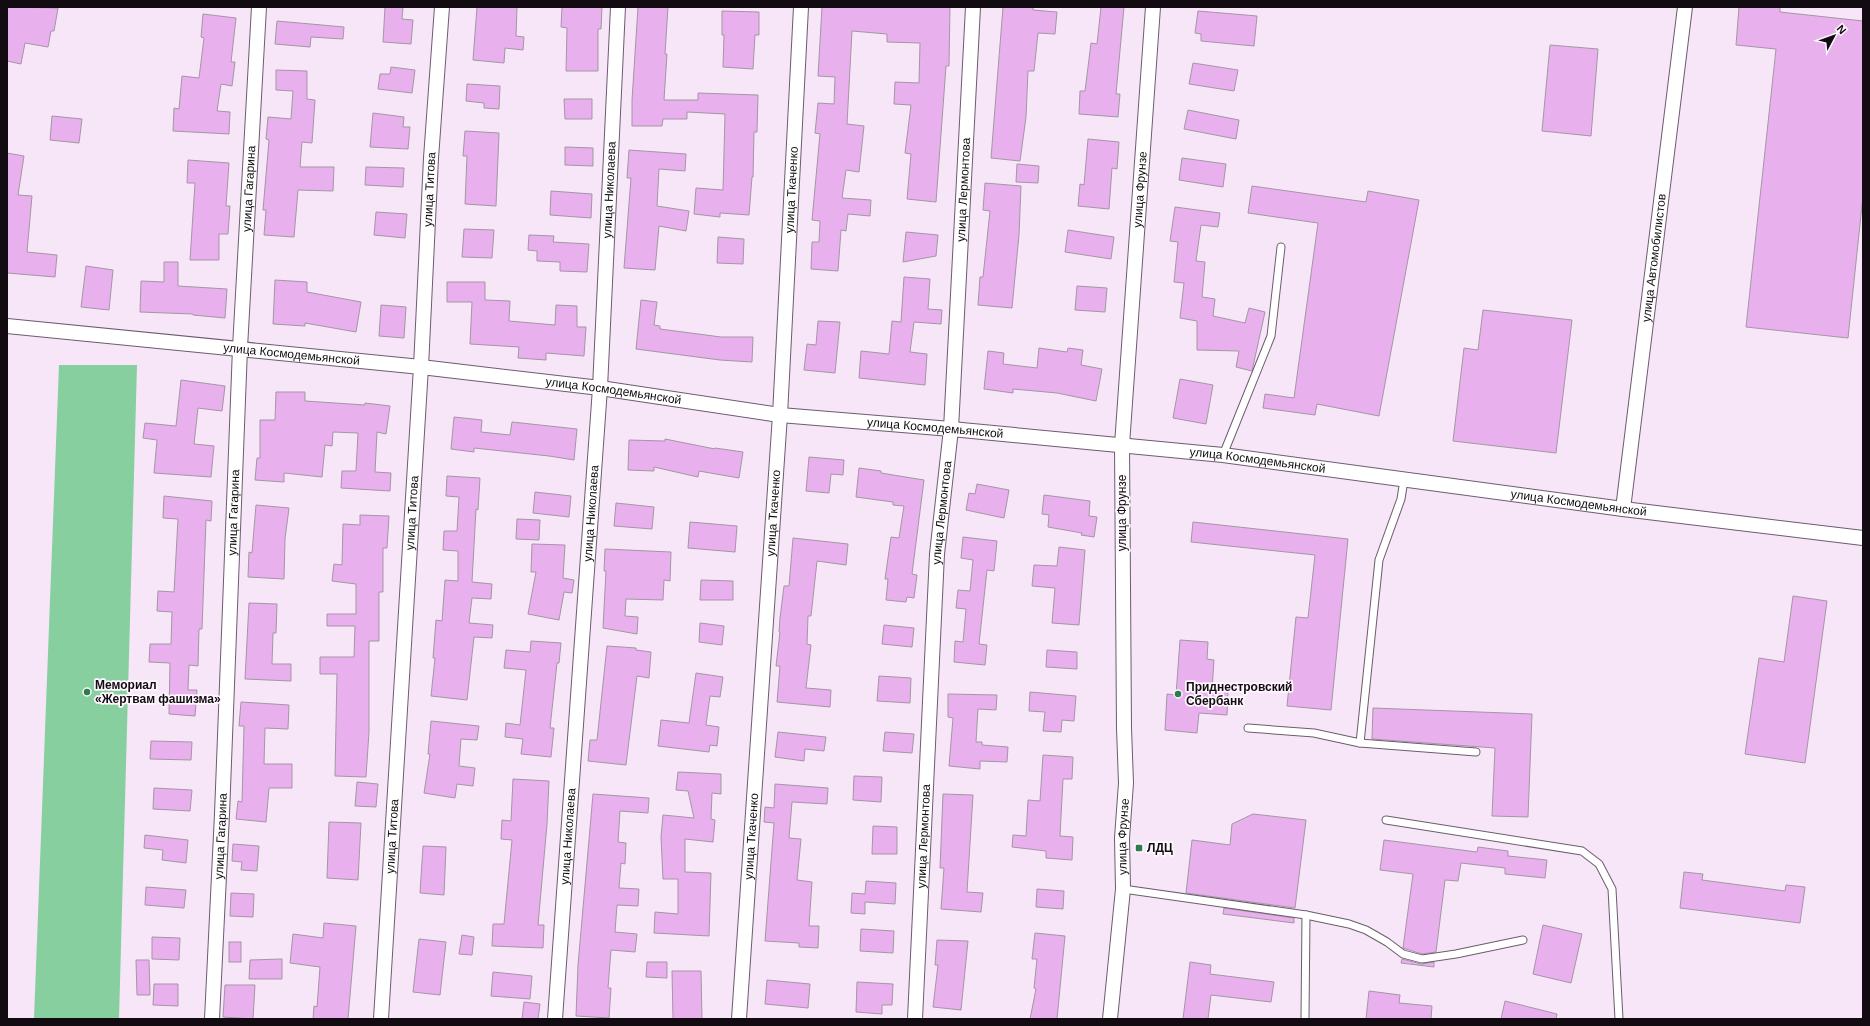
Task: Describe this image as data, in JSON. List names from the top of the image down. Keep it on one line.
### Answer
{"streets":{"street":["улица Гагарина","улица Титова","улица Фрунзе","улица Николаева","улица Ткаченко","улица Лермонтова","улица Автомобилистов","улица Космодемьянской"]},"crossings":[["улица Гагарина","улица Космодемьянской"],["улица Титова","улица Космодемьянской"],["улица Фрунзе","улица Космодемьянской"],["улица Николаева","улица Космодемьянской"],["улица Ткаченко","улица Космодемьянской"],["улица Лермонтова","улица Космодемьянской"],["улица Автомобилистов","улица Космодемьянской"]],"places":{"other":["Мемориал «Жертвам фашизма»","Приднестровский Сбербанк"],"transit":["ЛДЦ"]},"north":"top right"}
